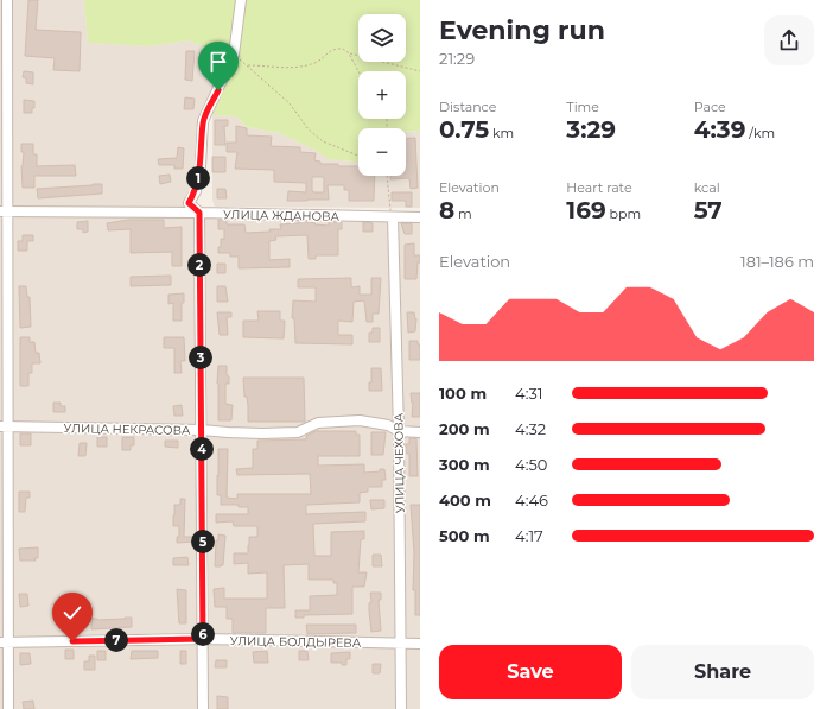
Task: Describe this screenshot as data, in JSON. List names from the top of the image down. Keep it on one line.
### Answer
{"streets":{"street":["УЛИЦА ЖДАНОВА","УЛИЦА НЕКРАСОВА","УЛИЦА ЧЕХОВА","УЛИЦА БОЛДЫРЕВА"]},"crossings":[["УЛИЦА ЖДАНОВА","УЛИЦА ЧЕХОВА"],["УЛИЦА НЕКРАСОВА","УЛИЦА ЧЕХОВА"],["УЛИЦА ЧЕХОВА","УЛИЦА БОЛДЫРЕВА"]],"page":{"heading":["Evening run","21:29"],"map_buttons":["+","−"],"stats":[["Distance","0.75 km"],["Time","3:29"],["Pace","4:39 /km"],["Elevation","8 m"],["Heart rate","169 bpm"],["kcal","57"]],"pins":["1","2","3","4","5","6","7"],"chart":["Elevation","181–186 m"],"list":[{"name":"100 m","note":"4:31"},{"name":"200 m","note":"4:32"},{"name":"300 m","note":"4:50"},{"name":"400 m","note":"4:46"},{"name":"500 m","note":"4:17"}],"buttons":["Save","Share"]}}
